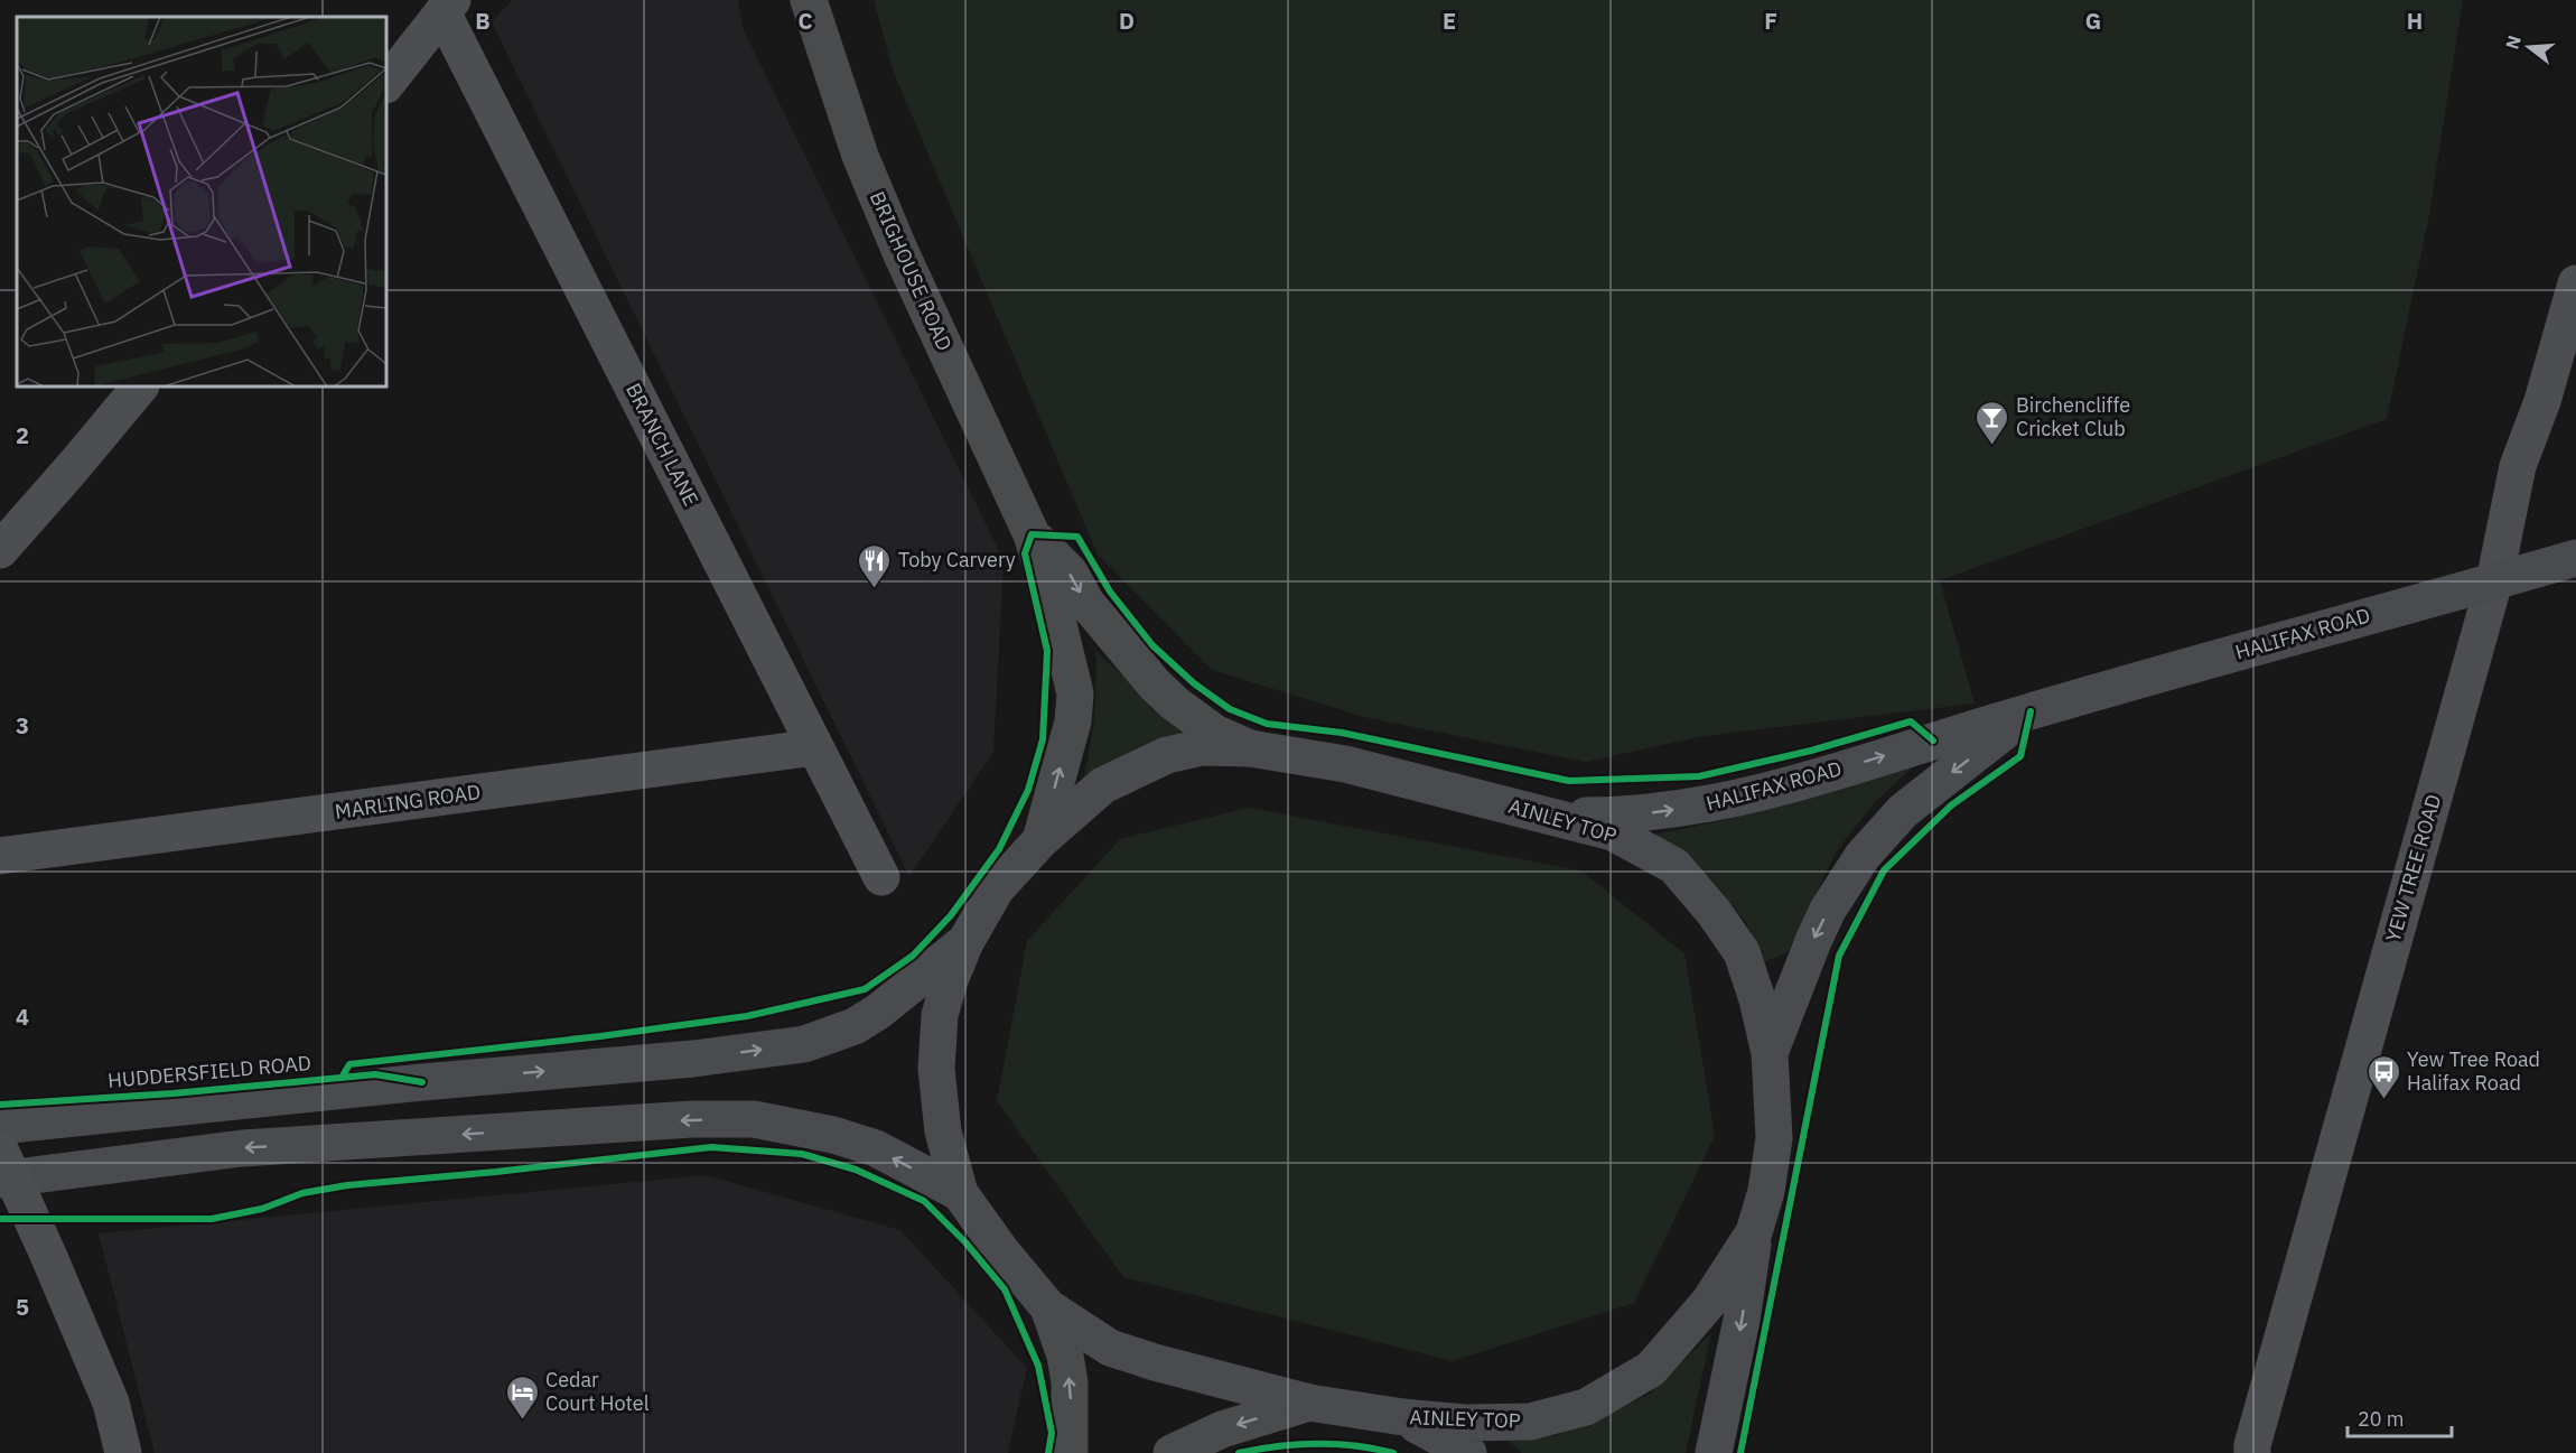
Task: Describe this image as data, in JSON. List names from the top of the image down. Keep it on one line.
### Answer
{"streets":{"highway":["HALIFAX ROAD","AINLEY TOP","HUDDERSFIELD ROAD"],"main road":["BRIGHOUSE ROAD"],"street":["BRANCH LANE","MARLING ROAD","YEW TREE ROAD"]},"crossings":[["BRANCH LANE","MARLING ROAD"],["HALIFAX ROAD","AINLEY TOP"],["HALIFAX ROAD","YEW TREE ROAD"],["AINLEY TOP","HUDDERSFIELD ROAD"]],"places":{"bar":["Birchencliffe Cricket Club"],"restaurant":["Toby Carvery"],"bus stop":["Yew Tree Road Halifax Road"],"hotel":["Cedar Court Hotel"]},"scale_bar":"20 m","north":"left","grid":{"columns":["B","C","D","E","F","G","H"],"rows":["2","3","4","5"]}}
